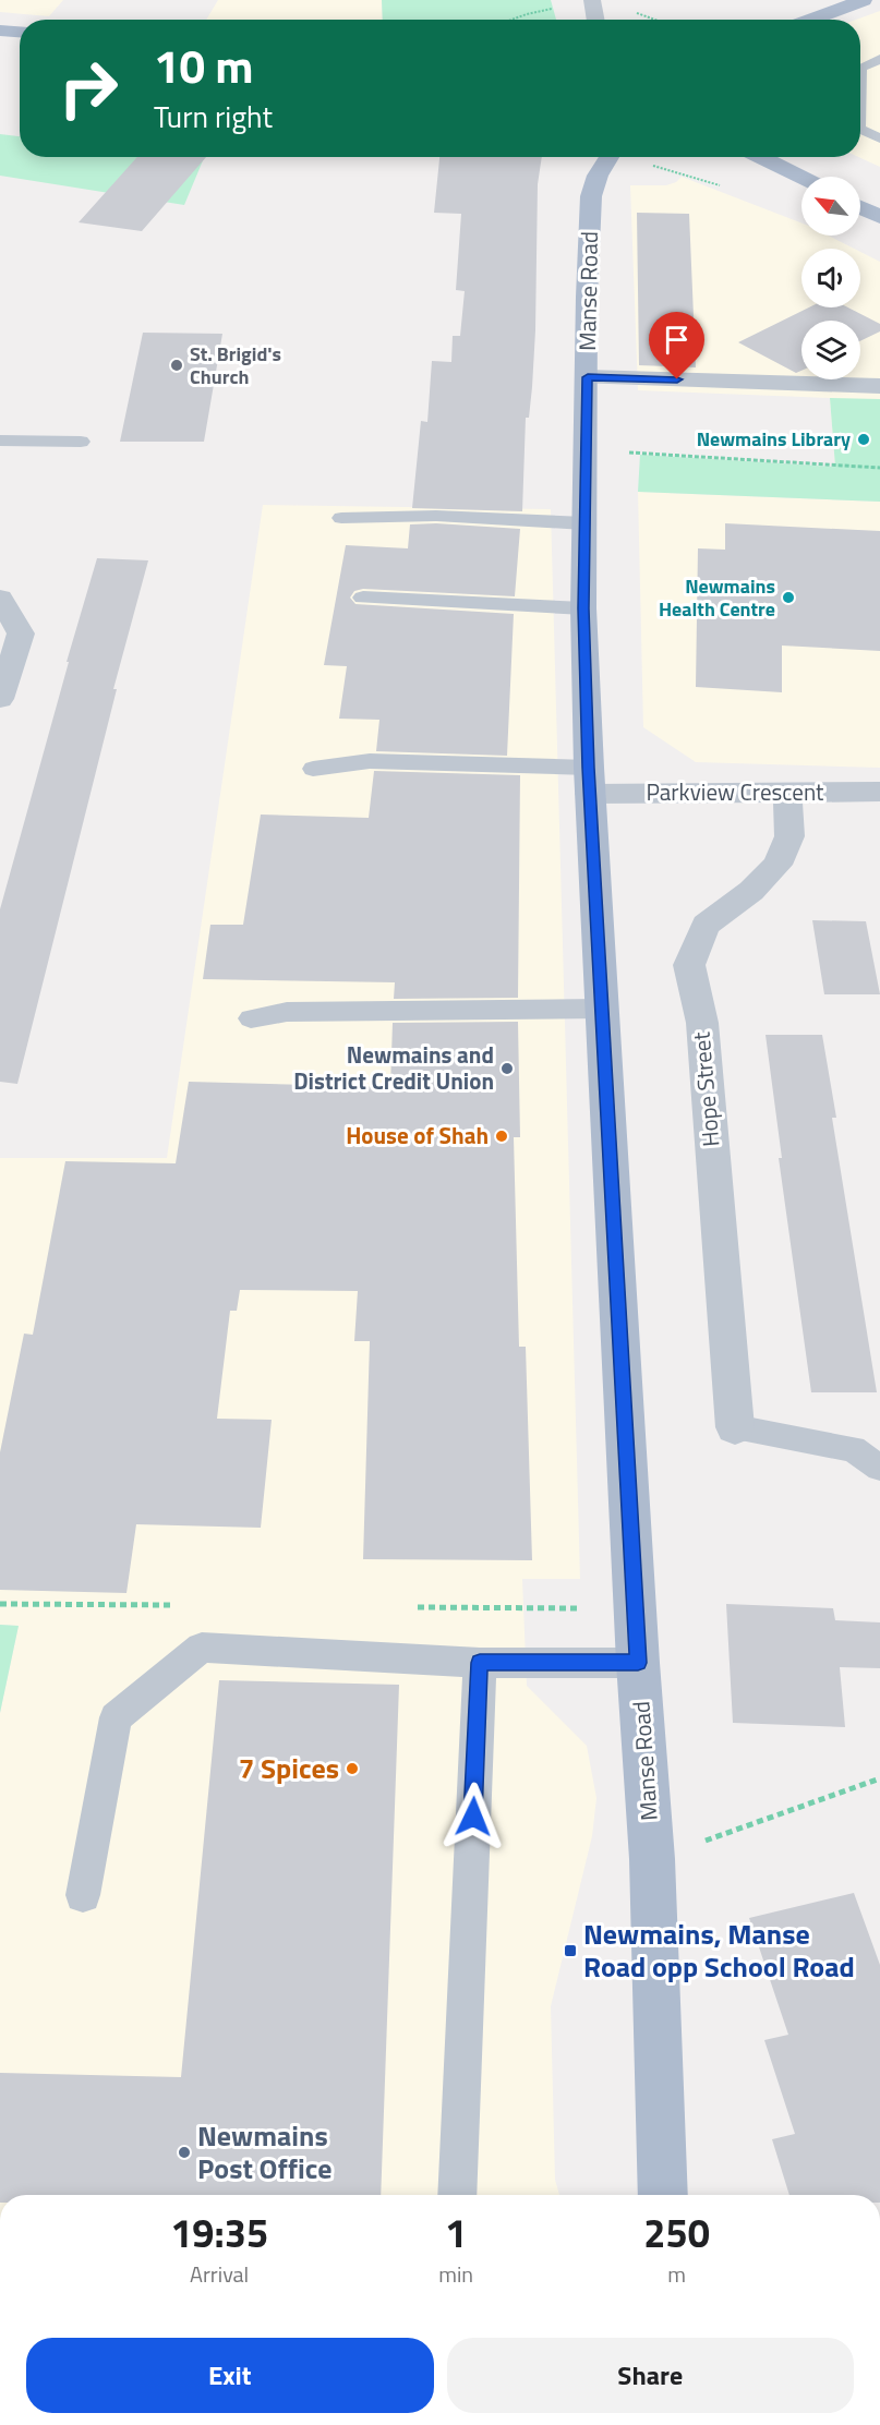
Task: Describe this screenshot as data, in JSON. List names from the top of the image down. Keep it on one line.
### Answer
{"streets":{"main road":["Manse Road"],"street":["Parkview Crescent","Hope Street"]},"crossings":[["Manse Road","Parkview Crescent"],["Parkview Crescent","Hope Street"]],"places":{"other":["St. Brigid's Church","Newmains Library","Newmains Health Centre","Newmains and District Credit Union","House of Shah","7 Spices","Newmains Post Office"],"transit":["Newmains, Manse Road opp School Road"]},"north":"top left","page":{"turn":["10 m","Turn right"],"eta":["19:35","Arrival","1","min","250","m"],"buttons":["Exit","Share"]}}
